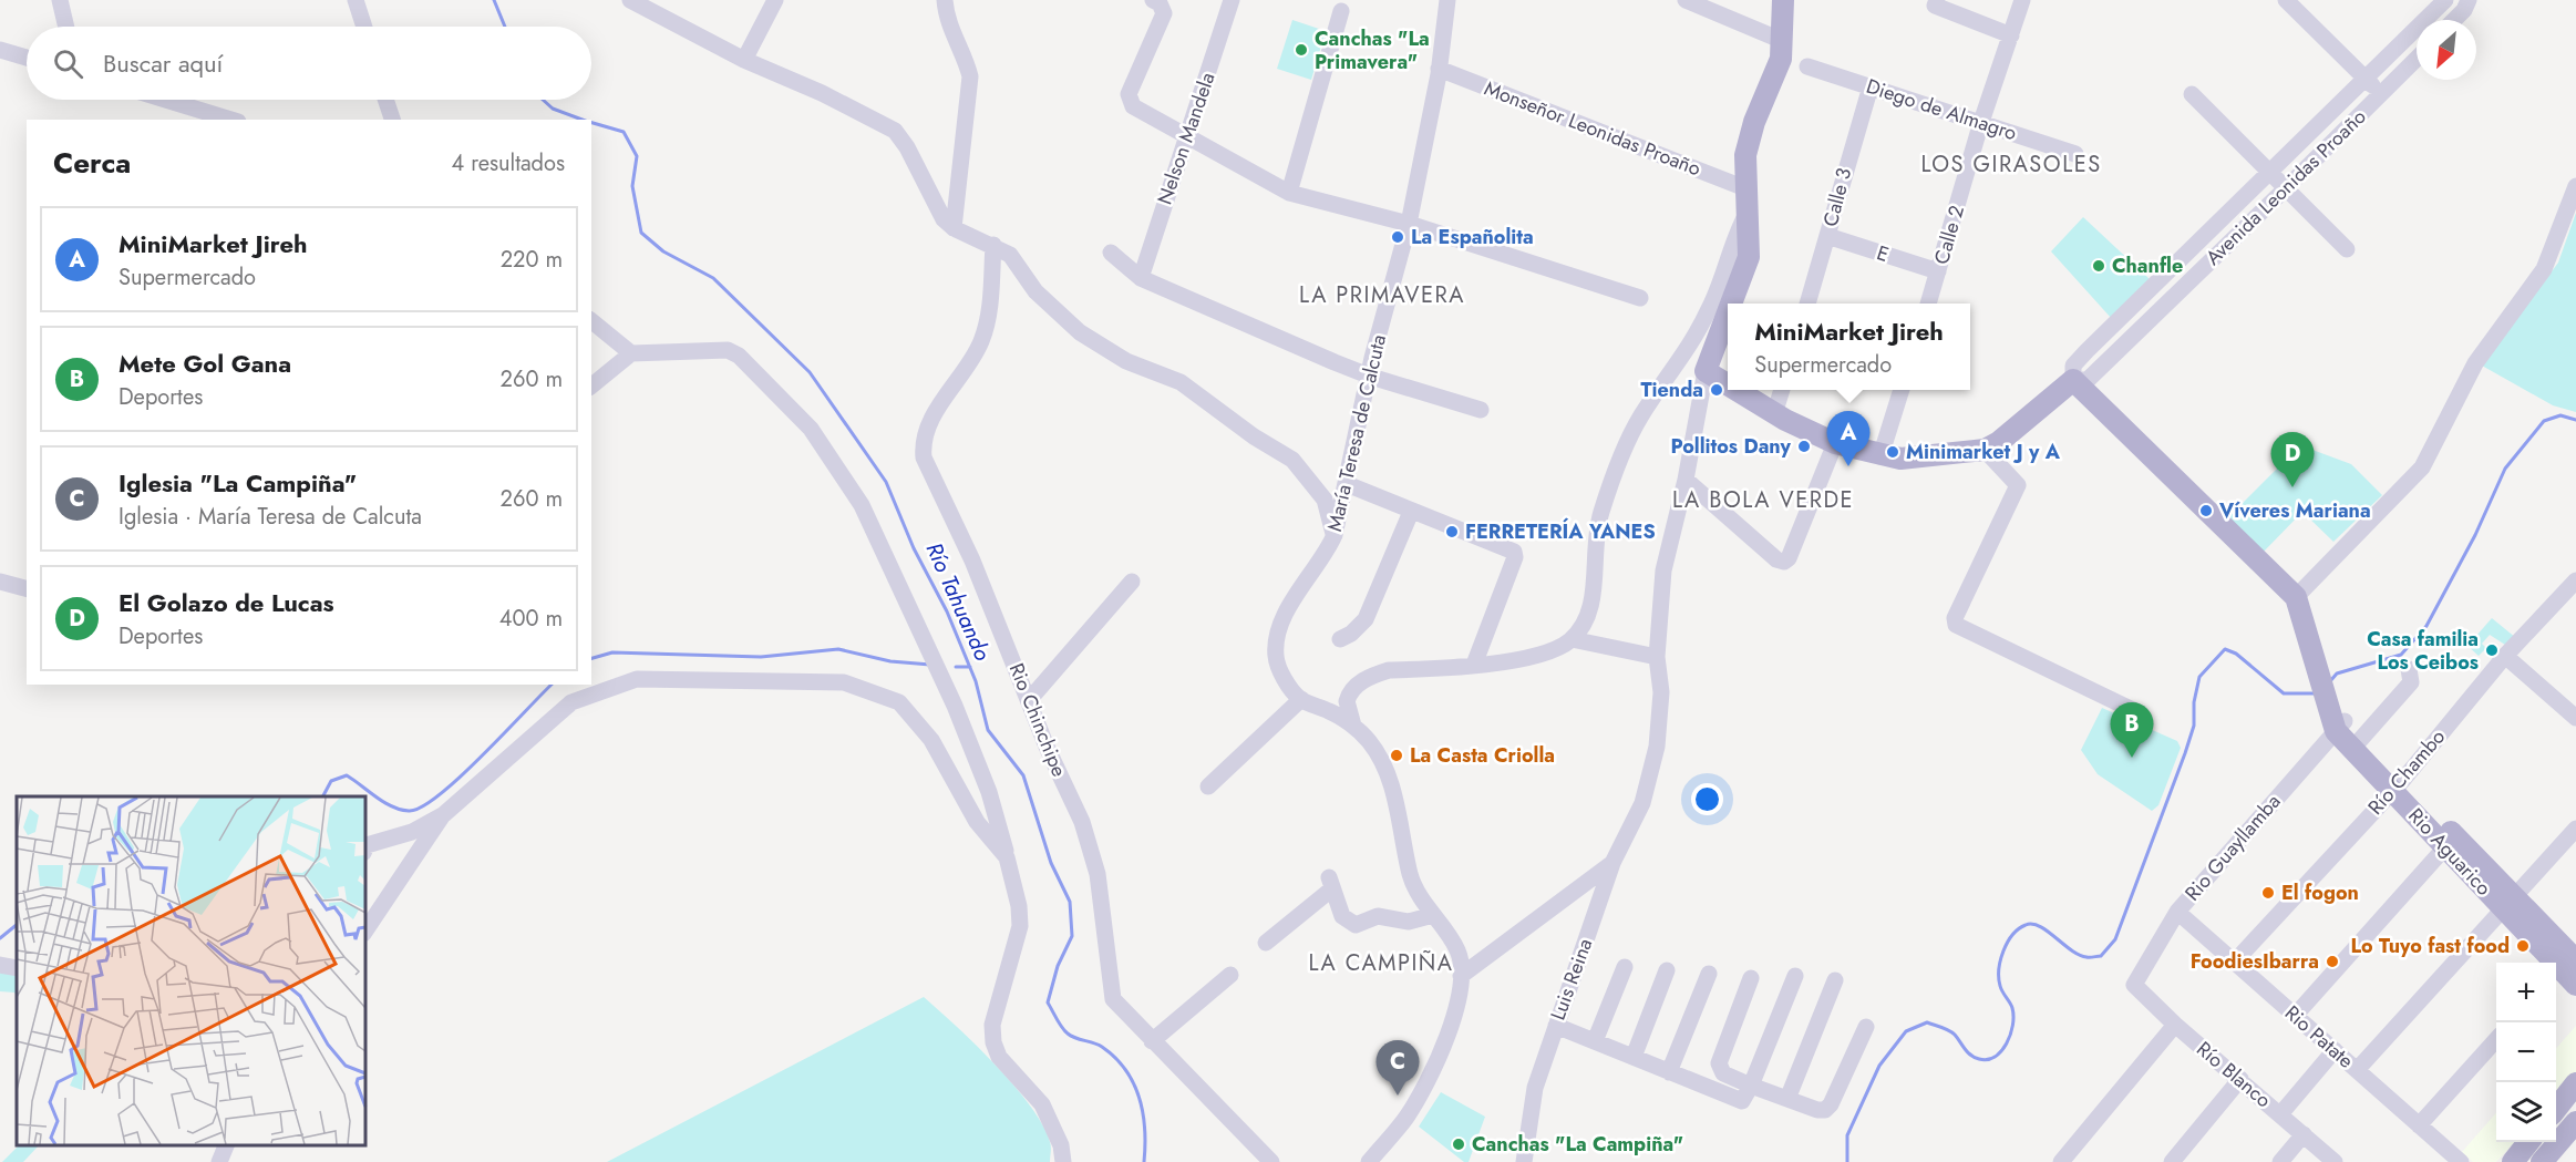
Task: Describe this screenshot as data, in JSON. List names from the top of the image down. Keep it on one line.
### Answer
{"streets":{"main road":["Rio Aguarico"],"street":["Diego de Almagro","Monseñor Leonidas Proaño","Nelson Mandela","Avenida Leonidas Proaño","Calle 3","Calle 2","E","María Teresa de Calcuta","Rio Chinchipe","Río Chambo","Rio Guayllamba","Luis Reina","Rio Patate","Río Blanco"]},"crossings":[["Diego de Almagro","Calle 3"],["Diego de Almagro","Calle 2"],["Monseñor Leonidas Proaño","María Teresa de Calcuta"],["Calle 3","E"],["Calle 2","E"],["Río Chambo","Rio Aguarico"],["Río Chambo","Rio Patate"],["Rio Guayllamba","Rio Aguarico"],["Rio Guayllamba","Rio Patate"],["Rio Guayllamba","Río Blanco"]],"districts":["LOS GIRASOLES","LA PRIMAVERA","LA BOLA VERDE","LA CAMPIÑA"],"water":["Río Tahuando"],"places":["Canchas \"La Primavera\"","La Españolita","Chanfle","Tienda","Pollitos Dany","Minimarket J y A","Víveres Mariana","FERRETERÍA YANES","Casa familia Los Ceibos","La Casta Criolla","El fogon","Lo Tuyo fast food","FoodiesIbarra","Canchas \"La Campiña\""],"north":"bottom left","page":{"search":"Buscar aquí","heading":["Cerca","4 resultados"],"list":[{"mark":"A","name":"MiniMarket Jireh","note":"Supermercado","value":"220 m"},{"mark":"B","name":"Mete Gol Gana","note":"Deportes","value":"260 m"},{"mark":"C","name":"Iglesia \"La Campiña\"","note":"Iglesia · María Teresa de Calcuta","value":"260 m"},{"mark":"D","name":"El Golazo de Lucas","note":"Deportes","value":"400 m"}],"popup":["MiniMarket Jireh","Supermercado"],"pins":["A","D","B","C"],"map_buttons":["+","−"]}}
